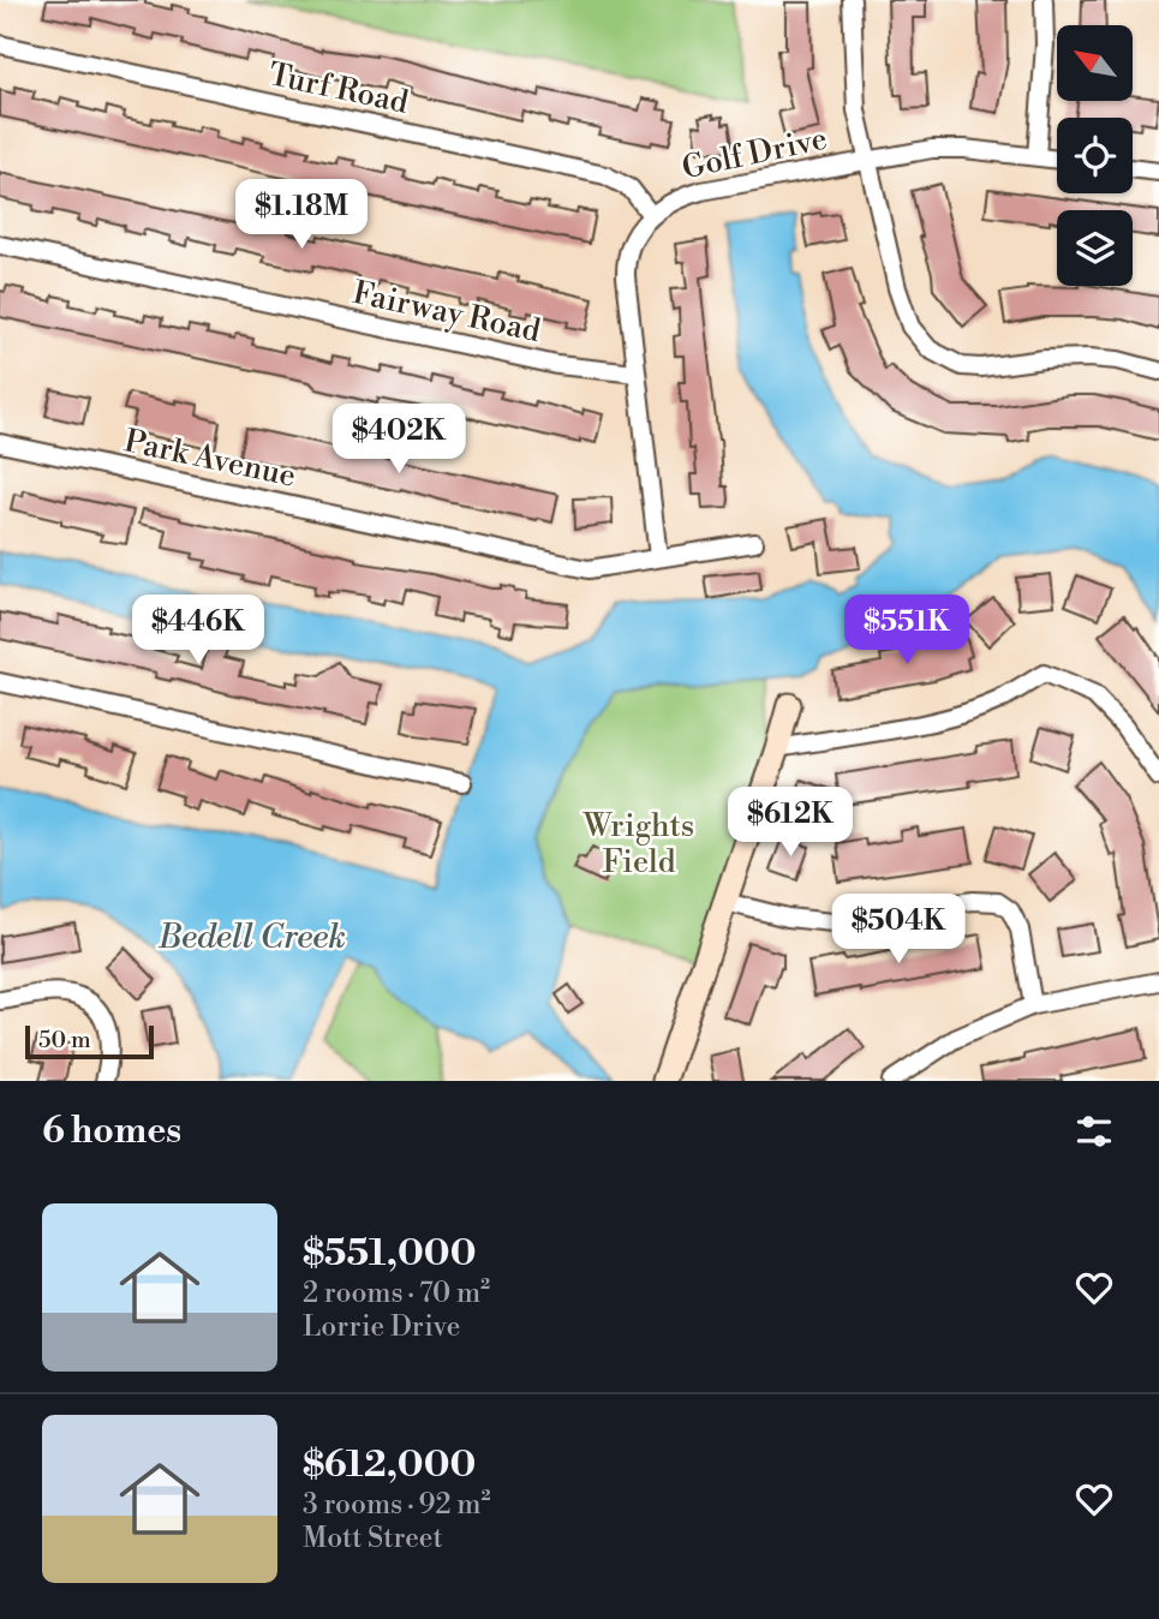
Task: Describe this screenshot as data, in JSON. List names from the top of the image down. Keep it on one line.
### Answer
{"streets":{"street":["Turf Road","Golf Drive","Fairway Road","Park Avenue"]},"crossings":[["Turf Road","Golf Drive"],["Golf Drive","Fairway Road"],["Golf Drive","Park Avenue"]],"water":["Bedell Creek"],"parks":["Wrights Field"],"scale_bar":"50 m","north":"top left","page":{"price":["$1.18M","$402K","$446K","$551K","$612K","$504K"],"scale":"50 m","heading":"6 homes","list":[{"name":"$551,000","note":"2 rooms · 70 m² · Lorrie Drive"},{"name":"$612,000","note":"3 rooms · 92 m² · Mott Street"}]}}
